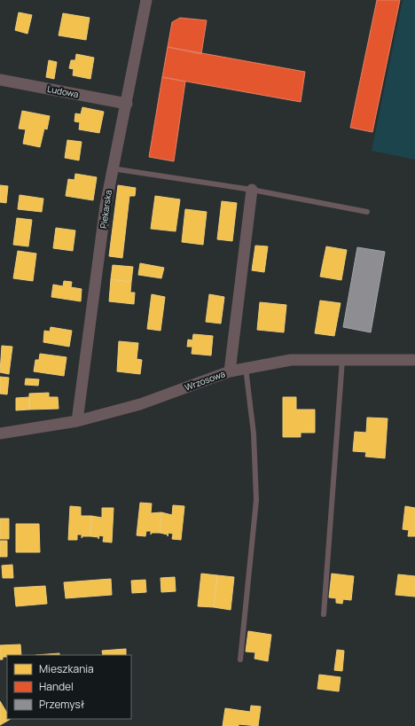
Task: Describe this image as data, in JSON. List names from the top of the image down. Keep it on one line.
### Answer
{"streets":{"street":["Ludowa","Piekarska","Wrzosowa"]},"crossings":[["Ludowa","Piekarska"],["Piekarska","Wrzosowa"]],"legend":["Mieszkania","Handel","Przemysł"]}
